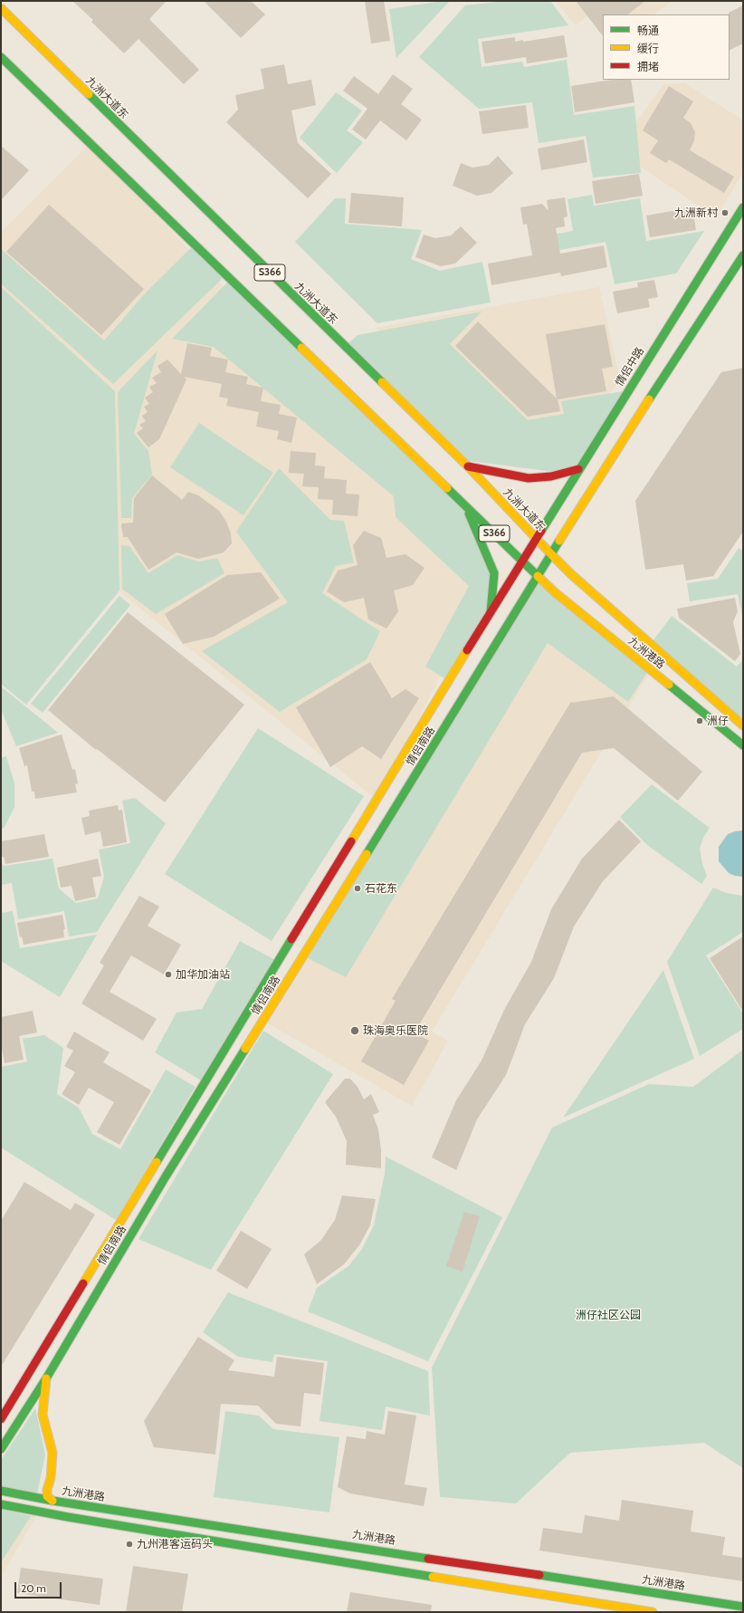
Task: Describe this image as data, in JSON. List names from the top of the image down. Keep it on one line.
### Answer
{"streets":{"main road":["九洲大道东","S366","情侣中路","九洲港路","情侣南路"]},"crossings":[["九洲大道东","情侣中路"],["九洲大道东","九洲港路"],["九洲大道东","情侣南路"],["S366","情侣南路"],["情侣中路","情侣南路"],["九洲港路","情侣南路"]],"parks":["洲仔社区公园"],"places":["九洲新村","洲仔","石花东","加华加油站","珠海奥乐医院","九州港客运码头"],"legend":["畅通","缓行","拥堵"],"scale_bar":"20 m"}
